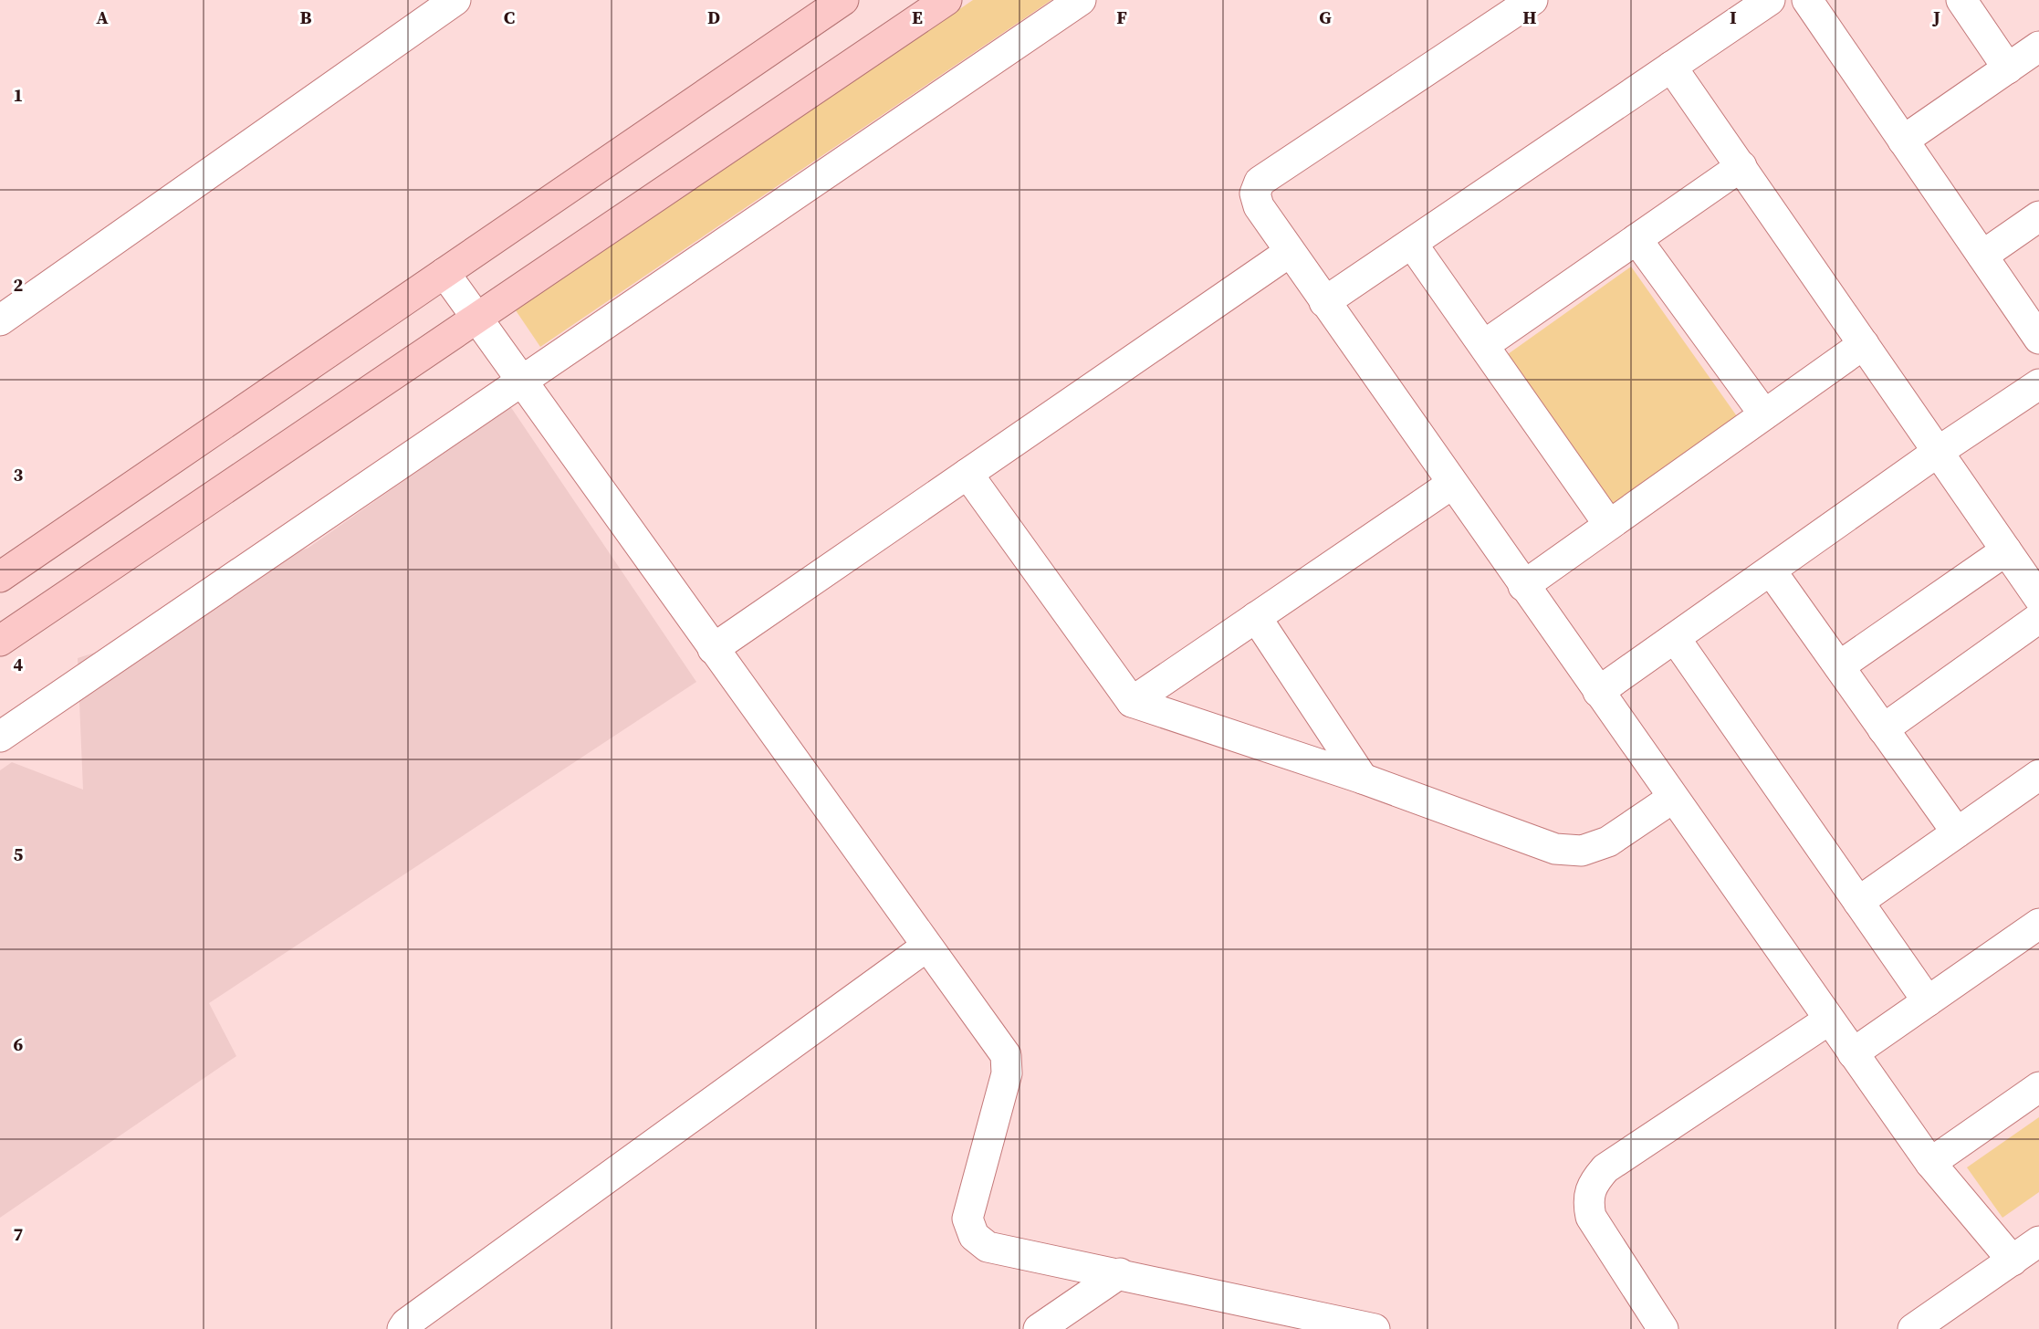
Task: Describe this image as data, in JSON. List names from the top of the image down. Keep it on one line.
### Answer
{"grid":{"columns":["A","B","C","D","E","F","G","H","I","J"],"rows":["1","2","3","4","5","6","7"]}}
